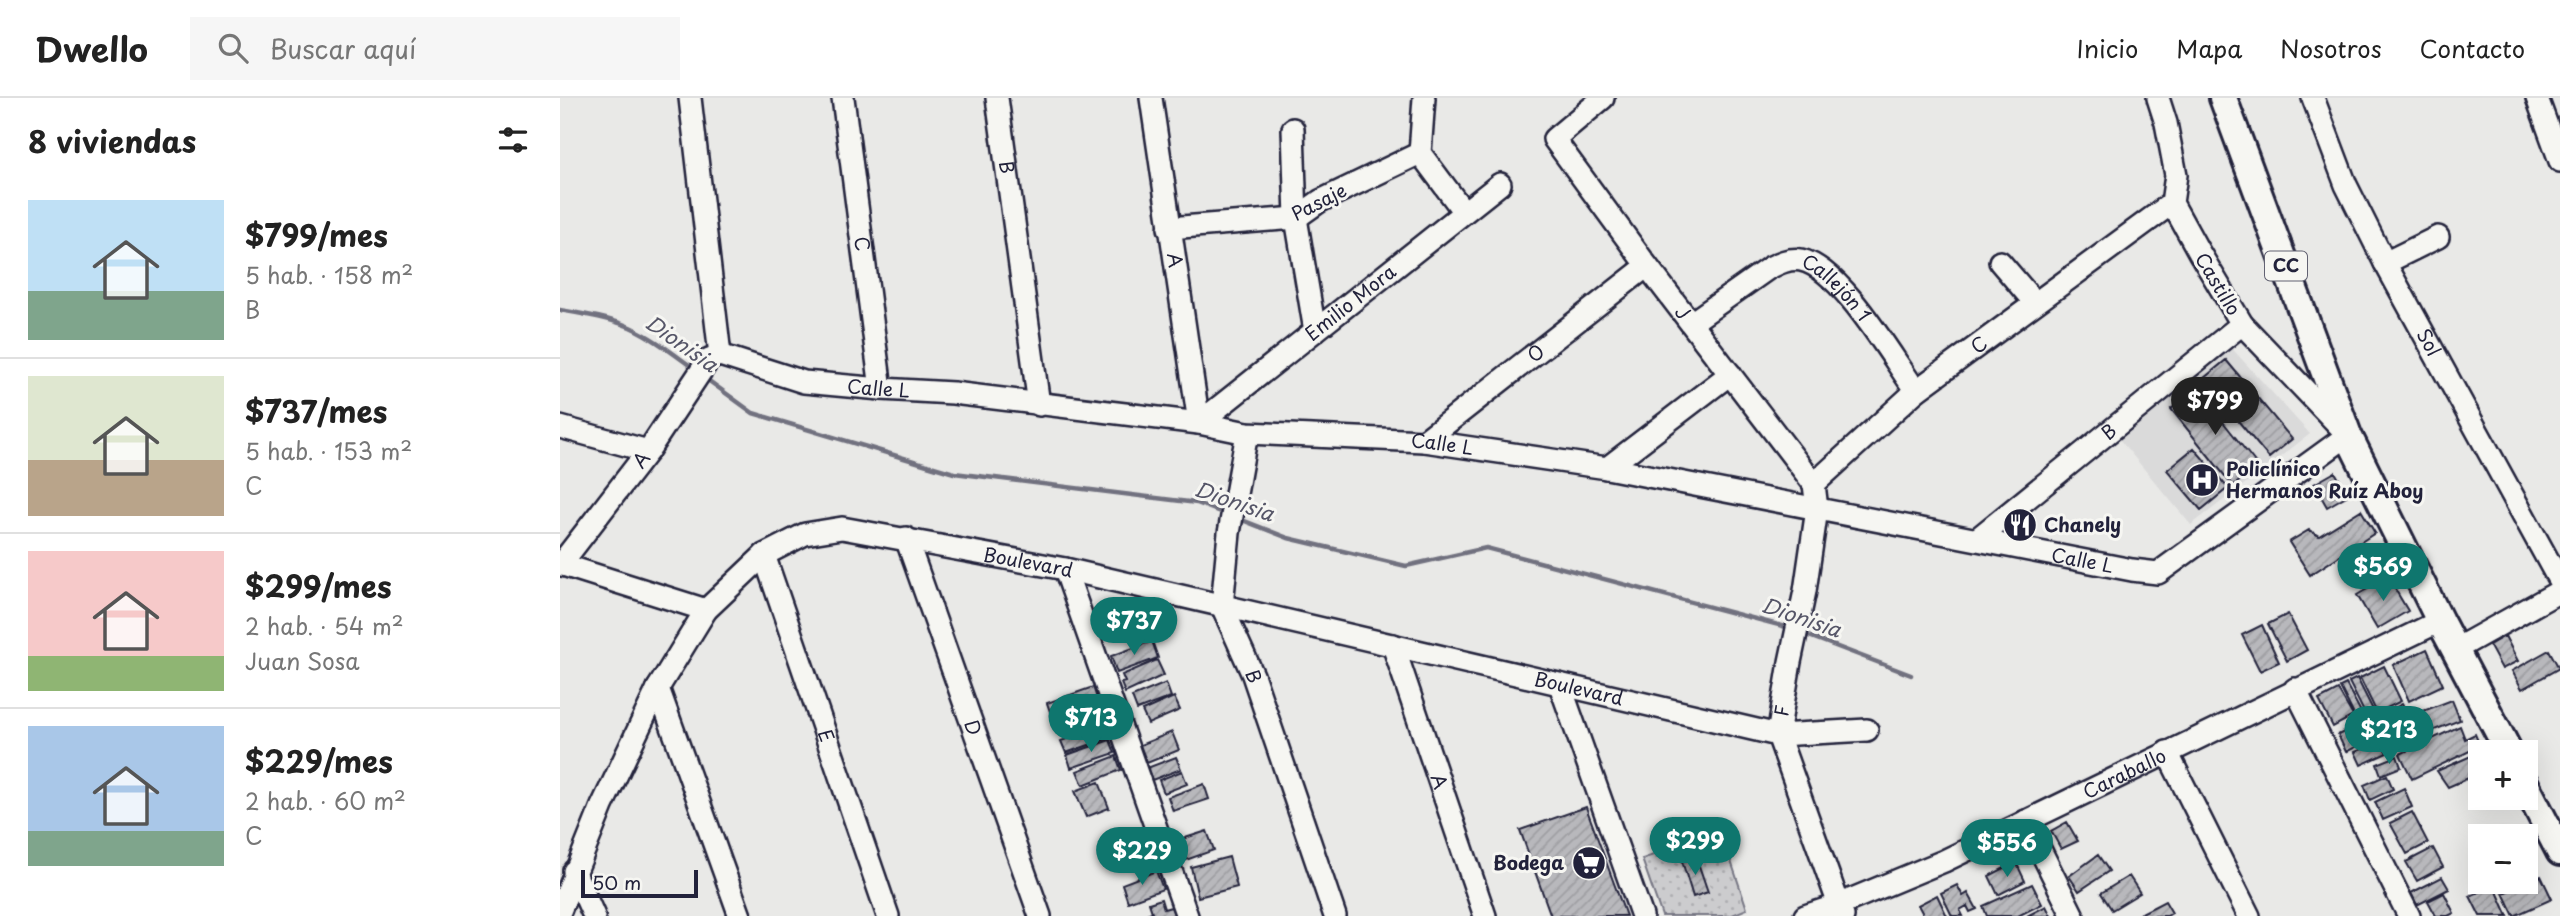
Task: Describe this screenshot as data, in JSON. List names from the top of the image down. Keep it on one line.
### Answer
{"streets":{"main road":["CC"],"street":["B","Pasaje","C","A","Castillo","Callejón 1","Emilio Mora","J","Sol","O","Calle L","Boulevard","F","D","E","Caraballo"]},"crossings":[["B","Castillo"],["B","Calle L"],["B","Boulevard"],["Pasaje","A"],["C","Castillo"],["C","Callejón 1"],["C","J"],["C","Calle L"],["A","Emilio Mora"],["A","Calle L"],["A","Boulevard"],["CC","Castillo"],["CC","Calle L"],["CC","Caraballo"],["Castillo","Calle L"],["Callejón 1","J"],["Emilio Mora","Calle L"],["J","O"],["O","Calle L"],["Calle L","F"],["Boulevard","F"],["Boulevard","D"],["Boulevard","E"],["F","Caraballo"]],"water":["Dionisia"],"places":{"hospital":["Policlínico Hermanos Ruíz Aboy"],"restaurant":["Chanely"],"supermarket":["Bodega"]},"scale_bar":"50 m","page":{"header":"Dwello","search":"Buscar aquí","nav":["Inicio","Mapa","Nosotros","Contacto"],"heading":"8 viviendas","list":[{"name":"$799/mes","note":"5 hab. · 158 m² · B"},{"name":"$737/mes","note":"5 hab. · 153 m² · C"},{"name":"$299/mes","note":"2 hab. · 54 m² · Juan Sosa"},{"name":"$229/mes","note":"2 hab. · 60 m² · C"}],"price":["$799","$569","$737","$713","$213","$299","$556","$229"],"map_buttons":["+","−"],"scale":"50 m"}}
